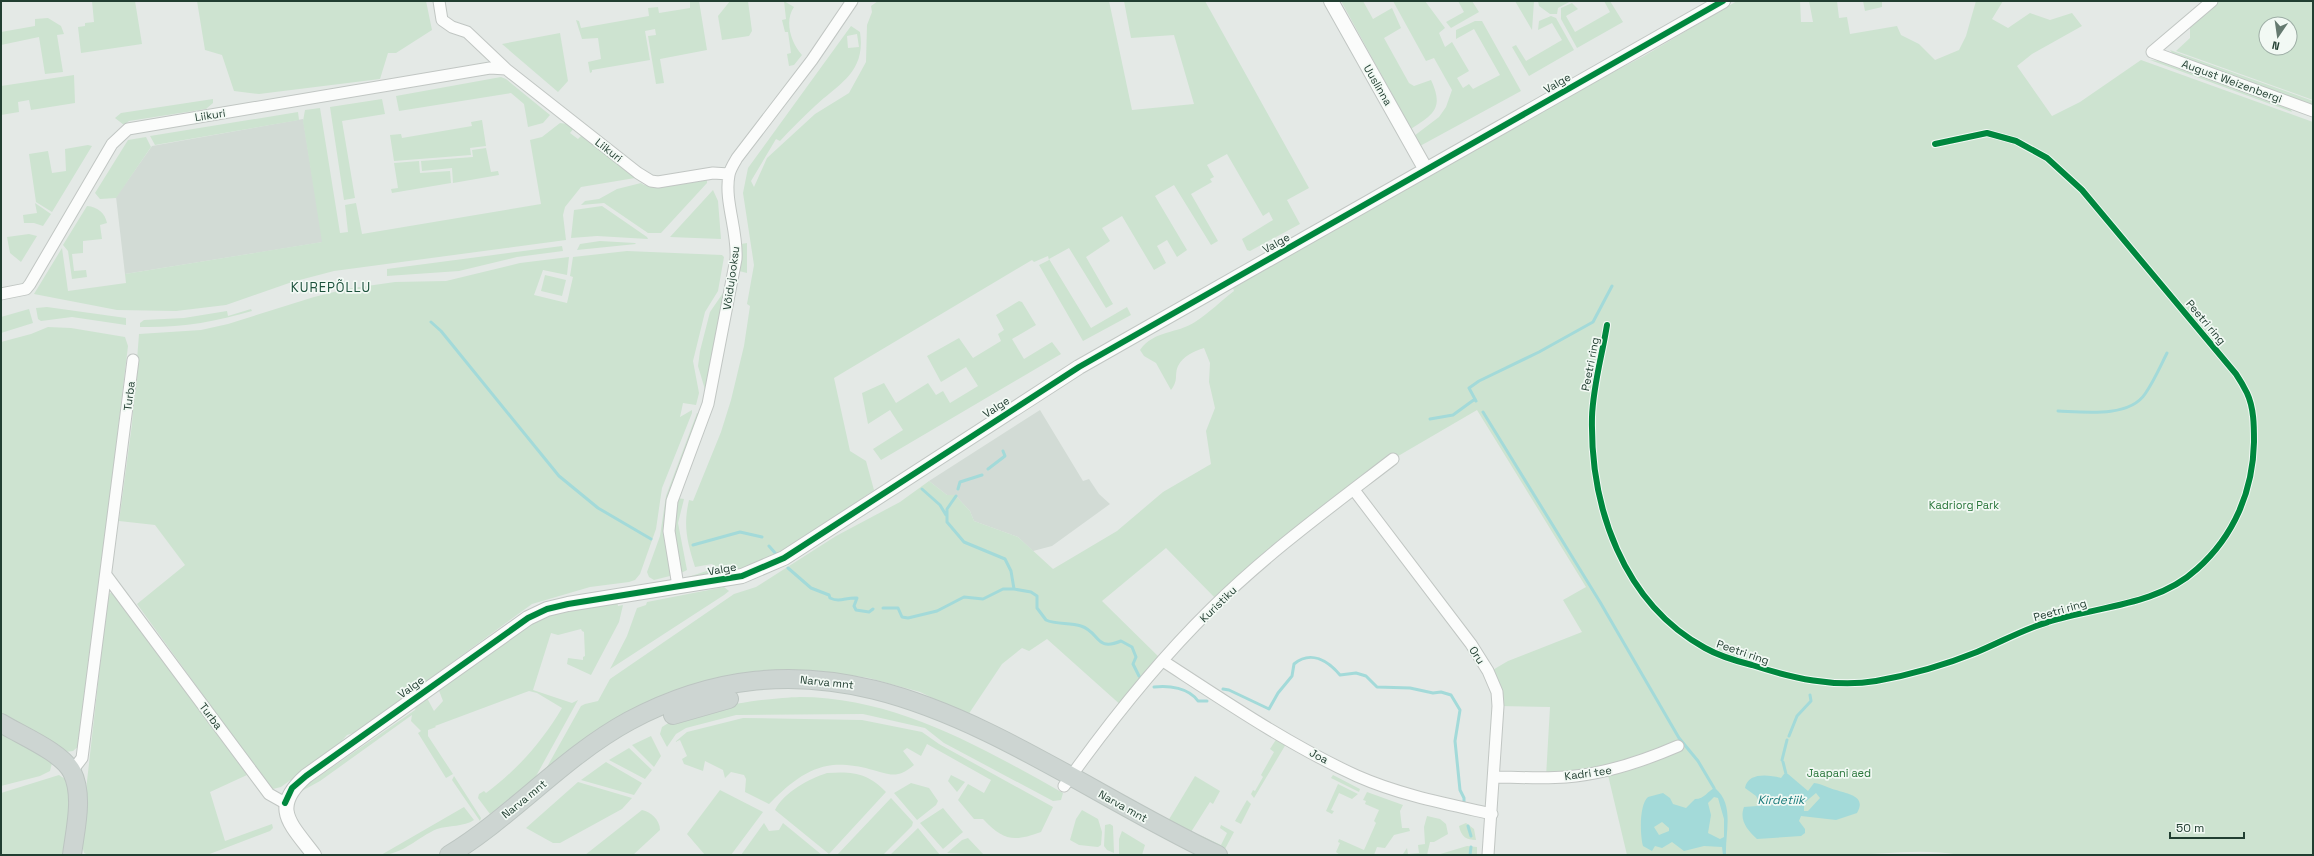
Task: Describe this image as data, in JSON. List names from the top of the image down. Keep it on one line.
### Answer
{"streets":{"main road":["Narva mnt"],"street":["August Weizenbergi","Valge","Uuslinna","Liikuri","Võidujooksu","Turba","Kuristiku","Oru","Joa","Kadri tee"],"cycle path":["Peetri ring"]},"crossings":[["Valge","Uuslinna"],["Valge","Võidujooksu"],["Valge","Turba"],["Liikuri","Võidujooksu"],["Kuristiku","Oru"],["Kuristiku","Narva mnt"],["Kuristiku","Joa"],["Oru","Joa"],["Oru","Kadri tee"]],"districts":["KUREPÕLLU"],"water":["Kirdetiik"],"parks":["Kadriorg Park","Jaapani aed"],"scale_bar":"50 m","north":"bottom"}
